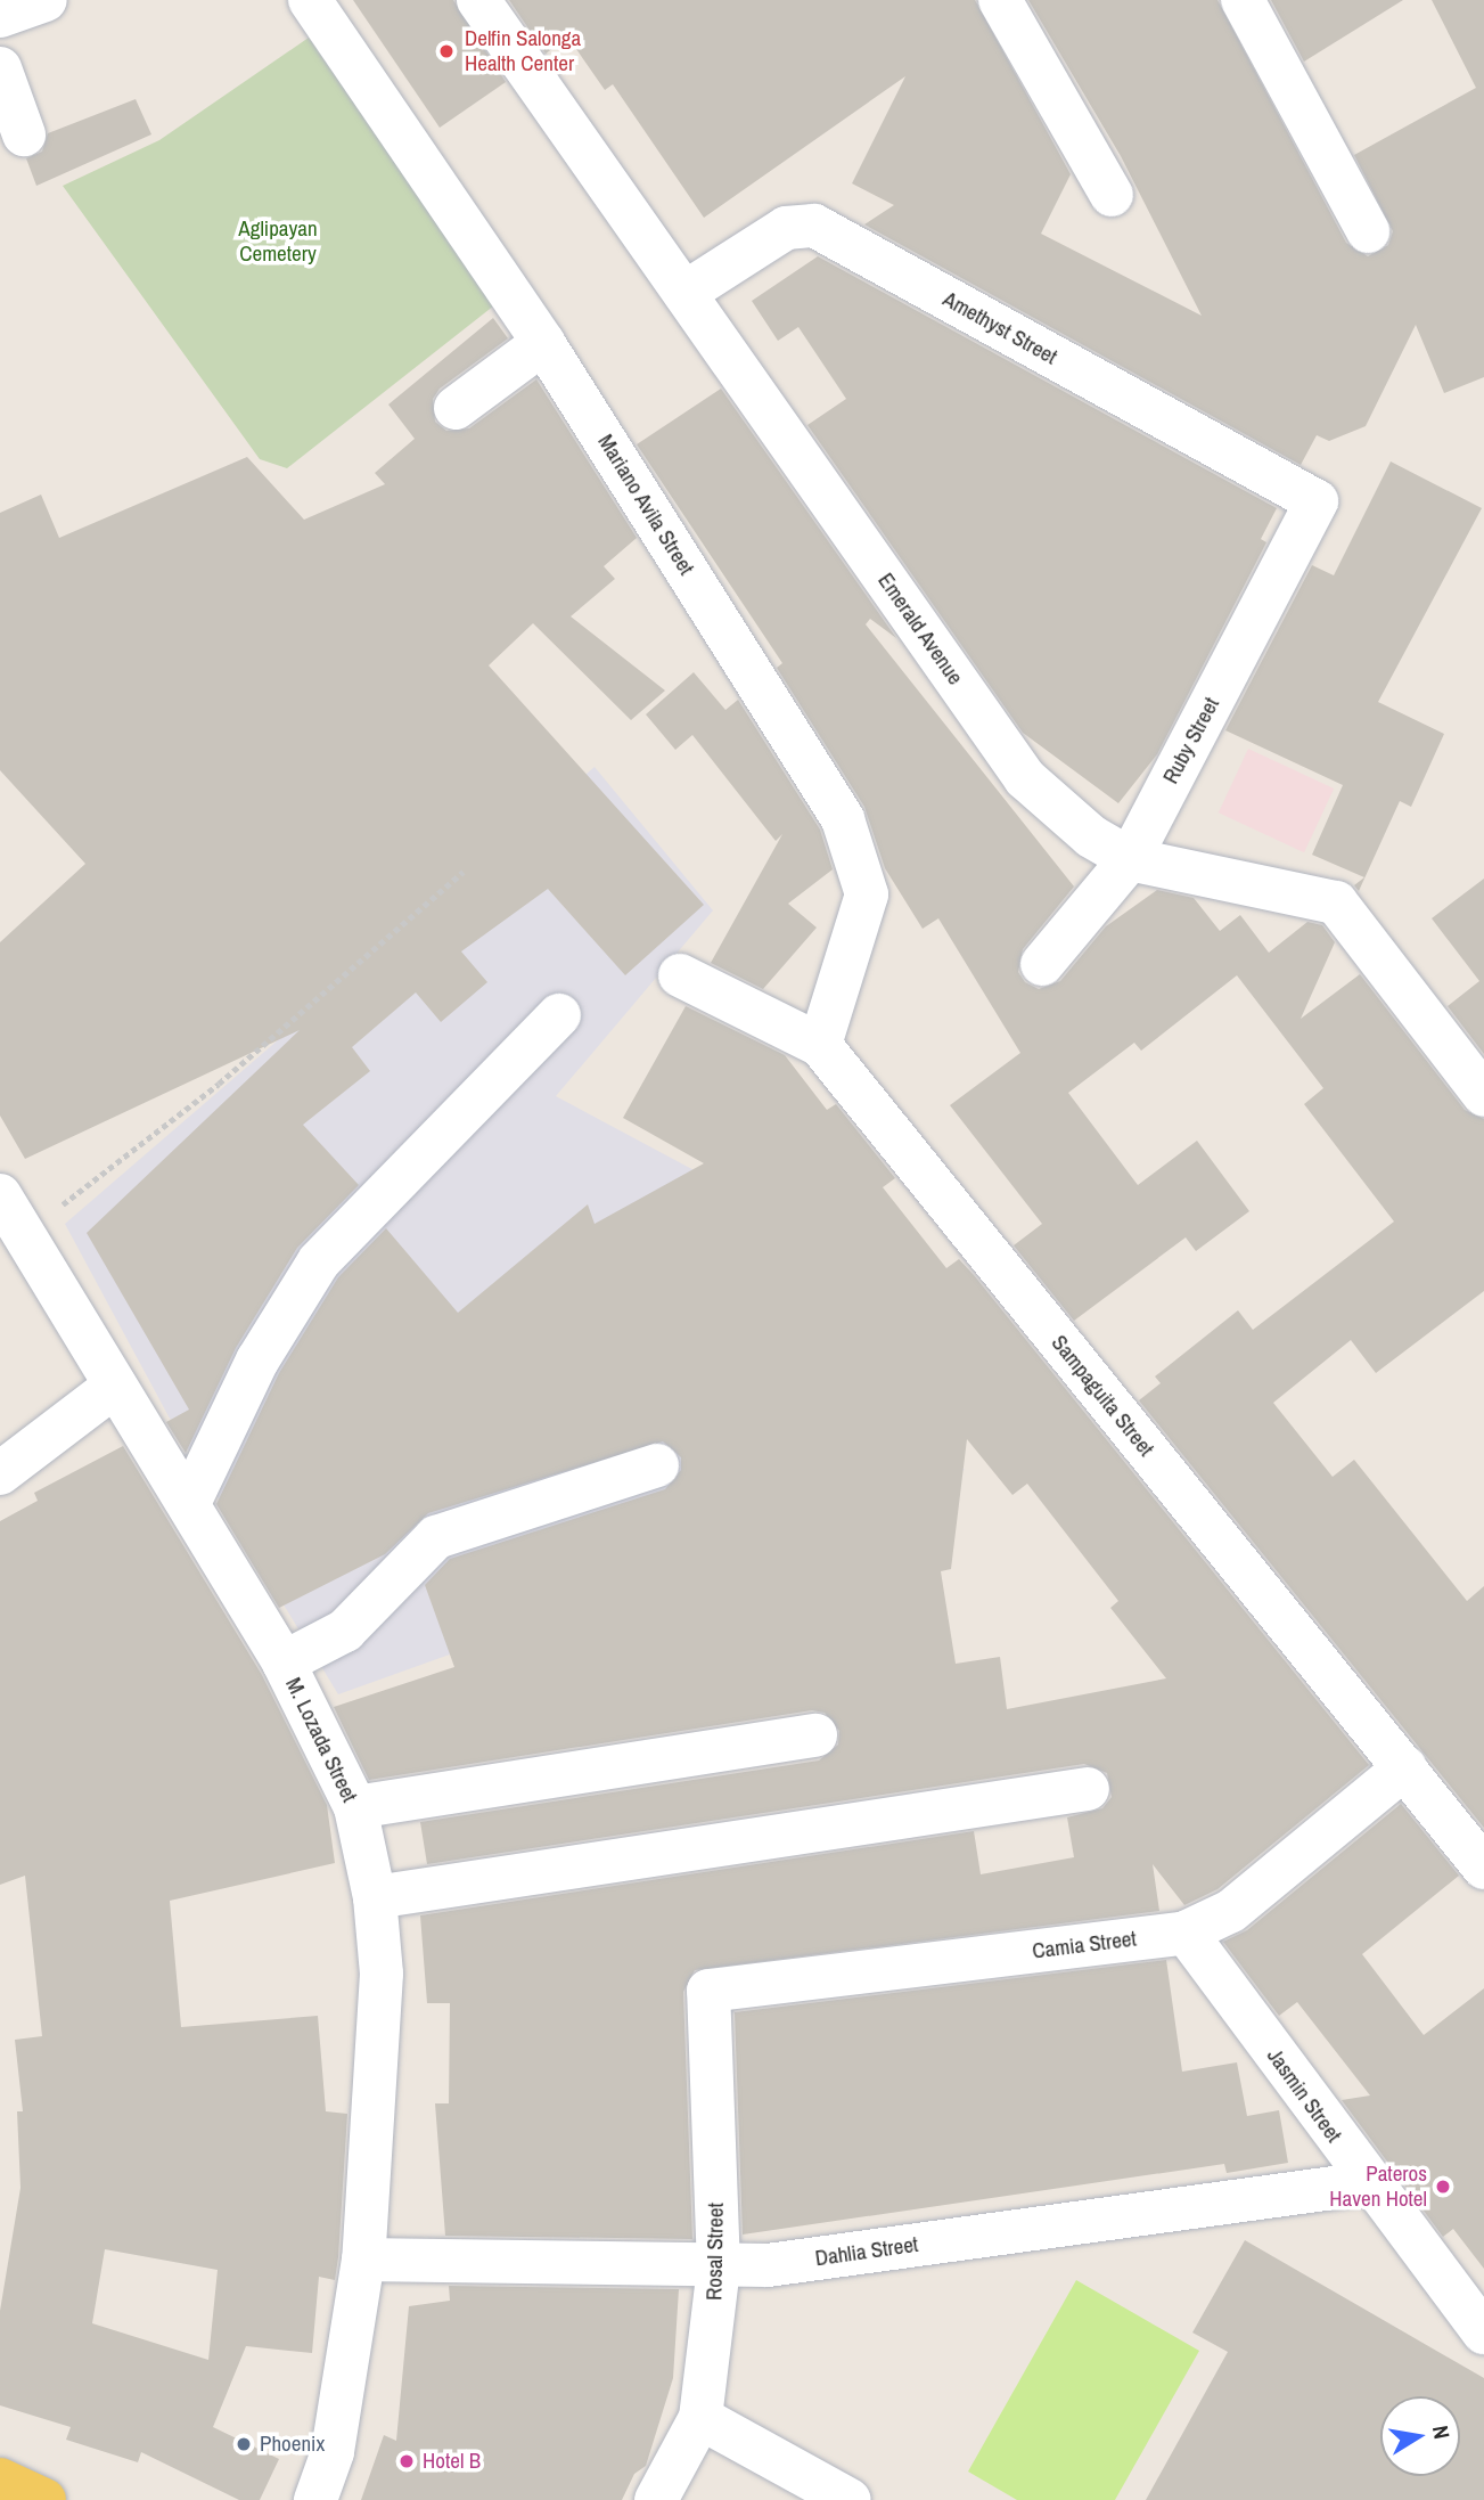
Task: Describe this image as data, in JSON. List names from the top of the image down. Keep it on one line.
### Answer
{"streets":{"street":["Amethyst Street","Mariano Avila Street","Emerald Avenue","Ruby Street","Sampaguita Street","M. Lozada Street","Camia Street","Jasmin Street","Rosal Street","Dahlia Street"]},"crossings":[["Amethyst Street","Emerald Avenue"],["Amethyst Street","Ruby Street"],["Mariano Avila Street","Sampaguita Street"],["Emerald Avenue","Ruby Street"],["Sampaguita Street","Camia Street"],["M. Lozada Street","Dahlia Street"],["Camia Street","Jasmin Street"],["Camia Street","Rosal Street"],["Jasmin Street","Dahlia Street"],["Rosal Street","Dahlia Street"]],"parks":["Aglipayan Cemetery"],"places":["Delfin Salonga Health Center","Pateros Haven Hotel","Phoenix","Hotel B"],"north":"right"}
